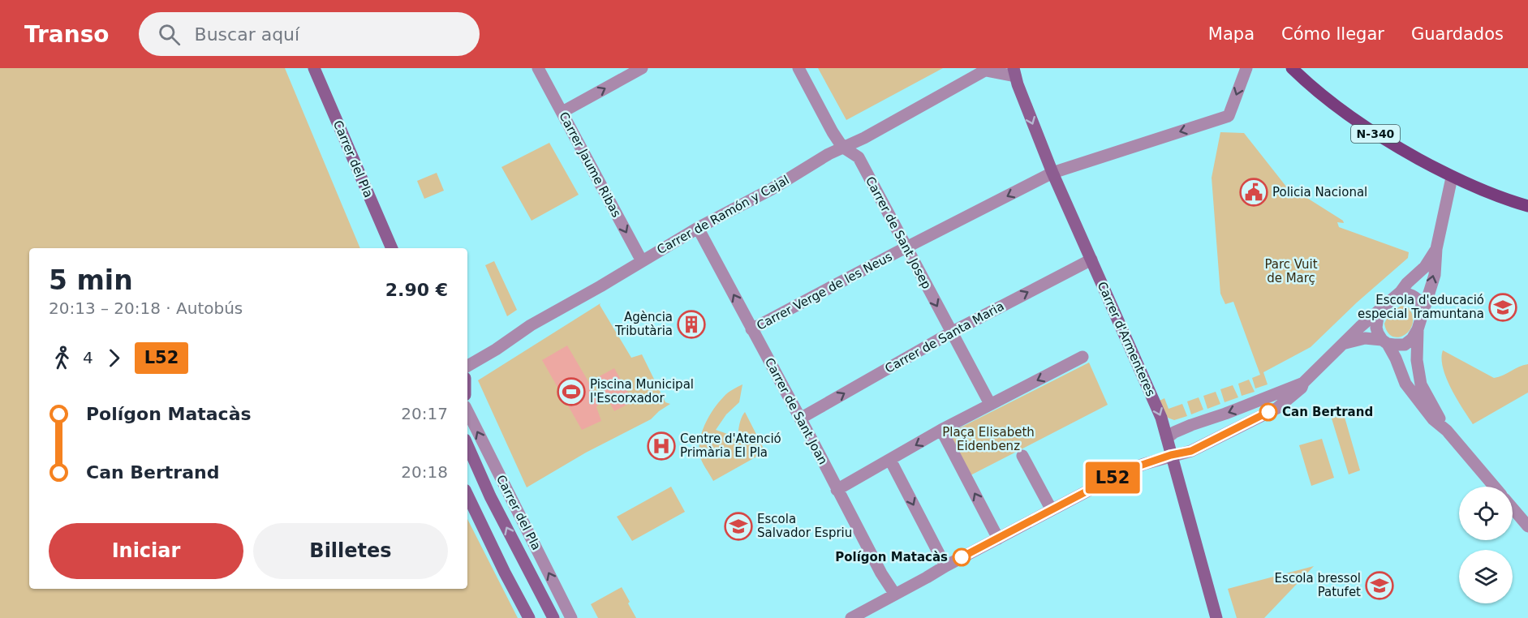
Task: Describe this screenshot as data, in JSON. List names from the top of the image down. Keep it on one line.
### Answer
{"streets":{"main road":["N-340"],"street":["Carrer del Pla","Carrer Jaume Ribas","Carrer de Ramón y Cajal","Carrer de Sant Josep","Carrer Verge de les Neus","Carrer de Santa Maria","Carrer d'Armenteres","Carrer de Sant Joan"]},"crossings":[["Carrer Jaume Ribas","Carrer de Ramón y Cajal"],["Carrer de Ramón y Cajal","Carrer de Sant Josep"],["Carrer de Ramón y Cajal","Carrer d'Armenteres"],["Carrer de Ramón y Cajal","Carrer de Sant Joan"],["Carrer de Sant Josep","Carrer Verge de les Neus"],["Carrer de Sant Josep","Carrer de Santa Maria"],["Carrer Verge de les Neus","Carrer d'Armenteres"],["Carrer Verge de les Neus","Carrer de Sant Joan"],["Carrer de Santa Maria","Carrer d'Armenteres"],["Carrer de Santa Maria","Carrer de Sant Joan"]],"one_way":["Carrer Jaume Ribas","Carrer Verge de les Neus","Carrer d'Armenteres"],"parks":["Parc Vuit de Març","Plaça Elisabeth Eidenbenz"],"places":{"public building":["Policia Nacional"],"school or university":["Escola d'educació especial Tramuntana","Escola Salvador Espriu","Escola bressol Patufet"],"building":["Agència Tributària"],"sports":["Piscina Municipal l'Escorxador"],"other":["Can Bertrand","Polígon Matacàs"],"hospital":["Centre d'Atenció Primària El Pla"]},"lines":["bus line L52"],"page":{"header":"Transo","search":"Buscar aquí","nav":["Mapa","Cómo llegar","Guardados"],"on_map":"L52","heading":["5 min","20:13 – 20:18 · Autobús","2.90 €"],"legs":["4","L52"],"list":[{"name":"Polígon Matacàs","value":"20:17"},{"name":"Can Bertrand","value":"20:18"}],"buttons":["Iniciar","Billetes"]}}
